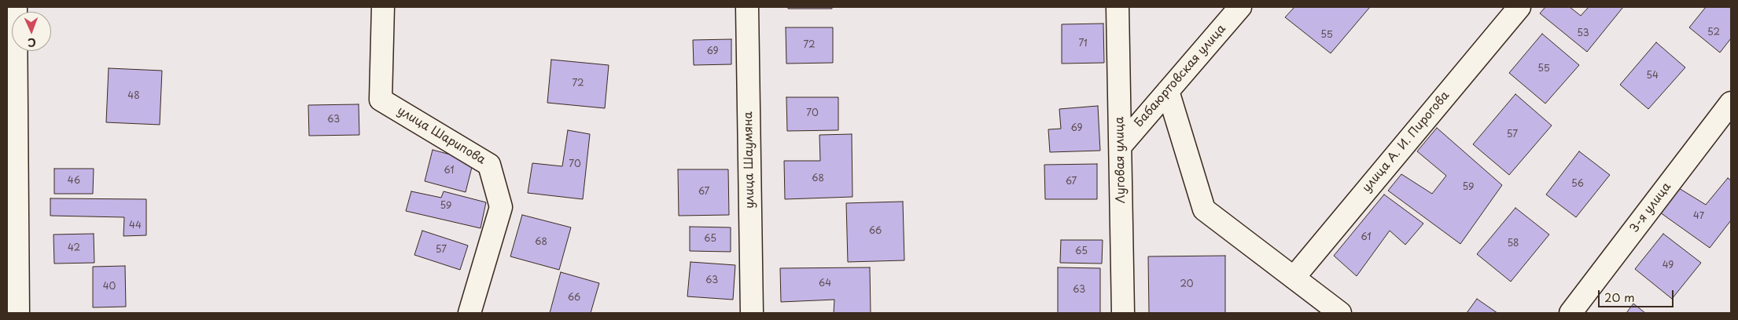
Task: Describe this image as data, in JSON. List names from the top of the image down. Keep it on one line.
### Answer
{"streets":{"street":["Бабаюртовская улица","улица Шарипова","улица А. И. Пирогова","улица Шаумяна","Луговая улица","3-я улица"]},"crossings":[["Бабаюртовская улица","Луговая улица"]],"house_numbers":["52","53","55","71","72","69","55","54","72","48","70","63","69","57","70","61","68","46","67","56","59","67","59","47","44","66","61","65","68","58","42","57","65","49","63","64","20","40","63","66"],"scale_bar":"20 m","north":"bottom"}
